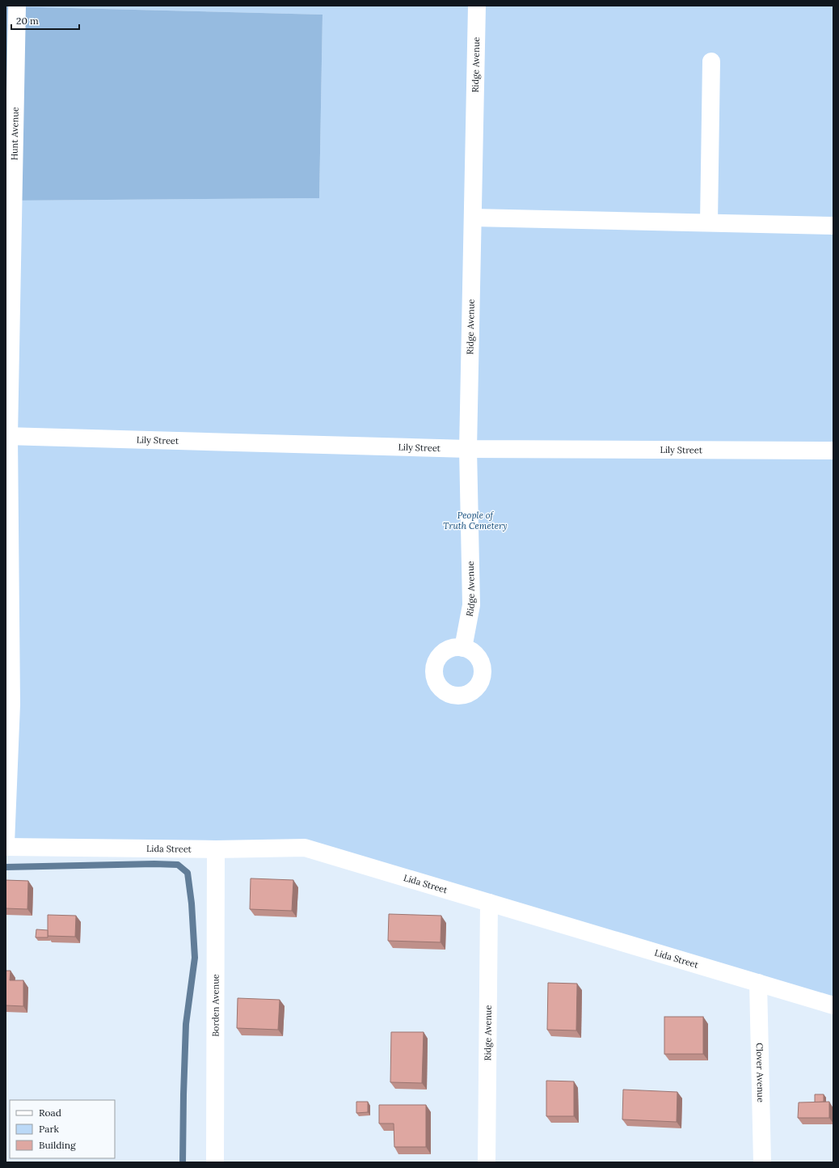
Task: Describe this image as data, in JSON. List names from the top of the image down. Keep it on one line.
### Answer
{"streets":{"street":["Ridge Avenue","Hunt Avenue","Lily Street","Lida Street","Borden Avenue","Clover Avenue"]},"crossings":[["Ridge Avenue","Lily Street"],["Ridge Avenue","Lida Street"],["Hunt Avenue","Lily Street"],["Lida Street","Borden Avenue"],["Lida Street","Clover Avenue"]],"parks":["People of Truth Cemetery"],"legend":["Road","Park","Building"],"scale_bar":"20 m"}
